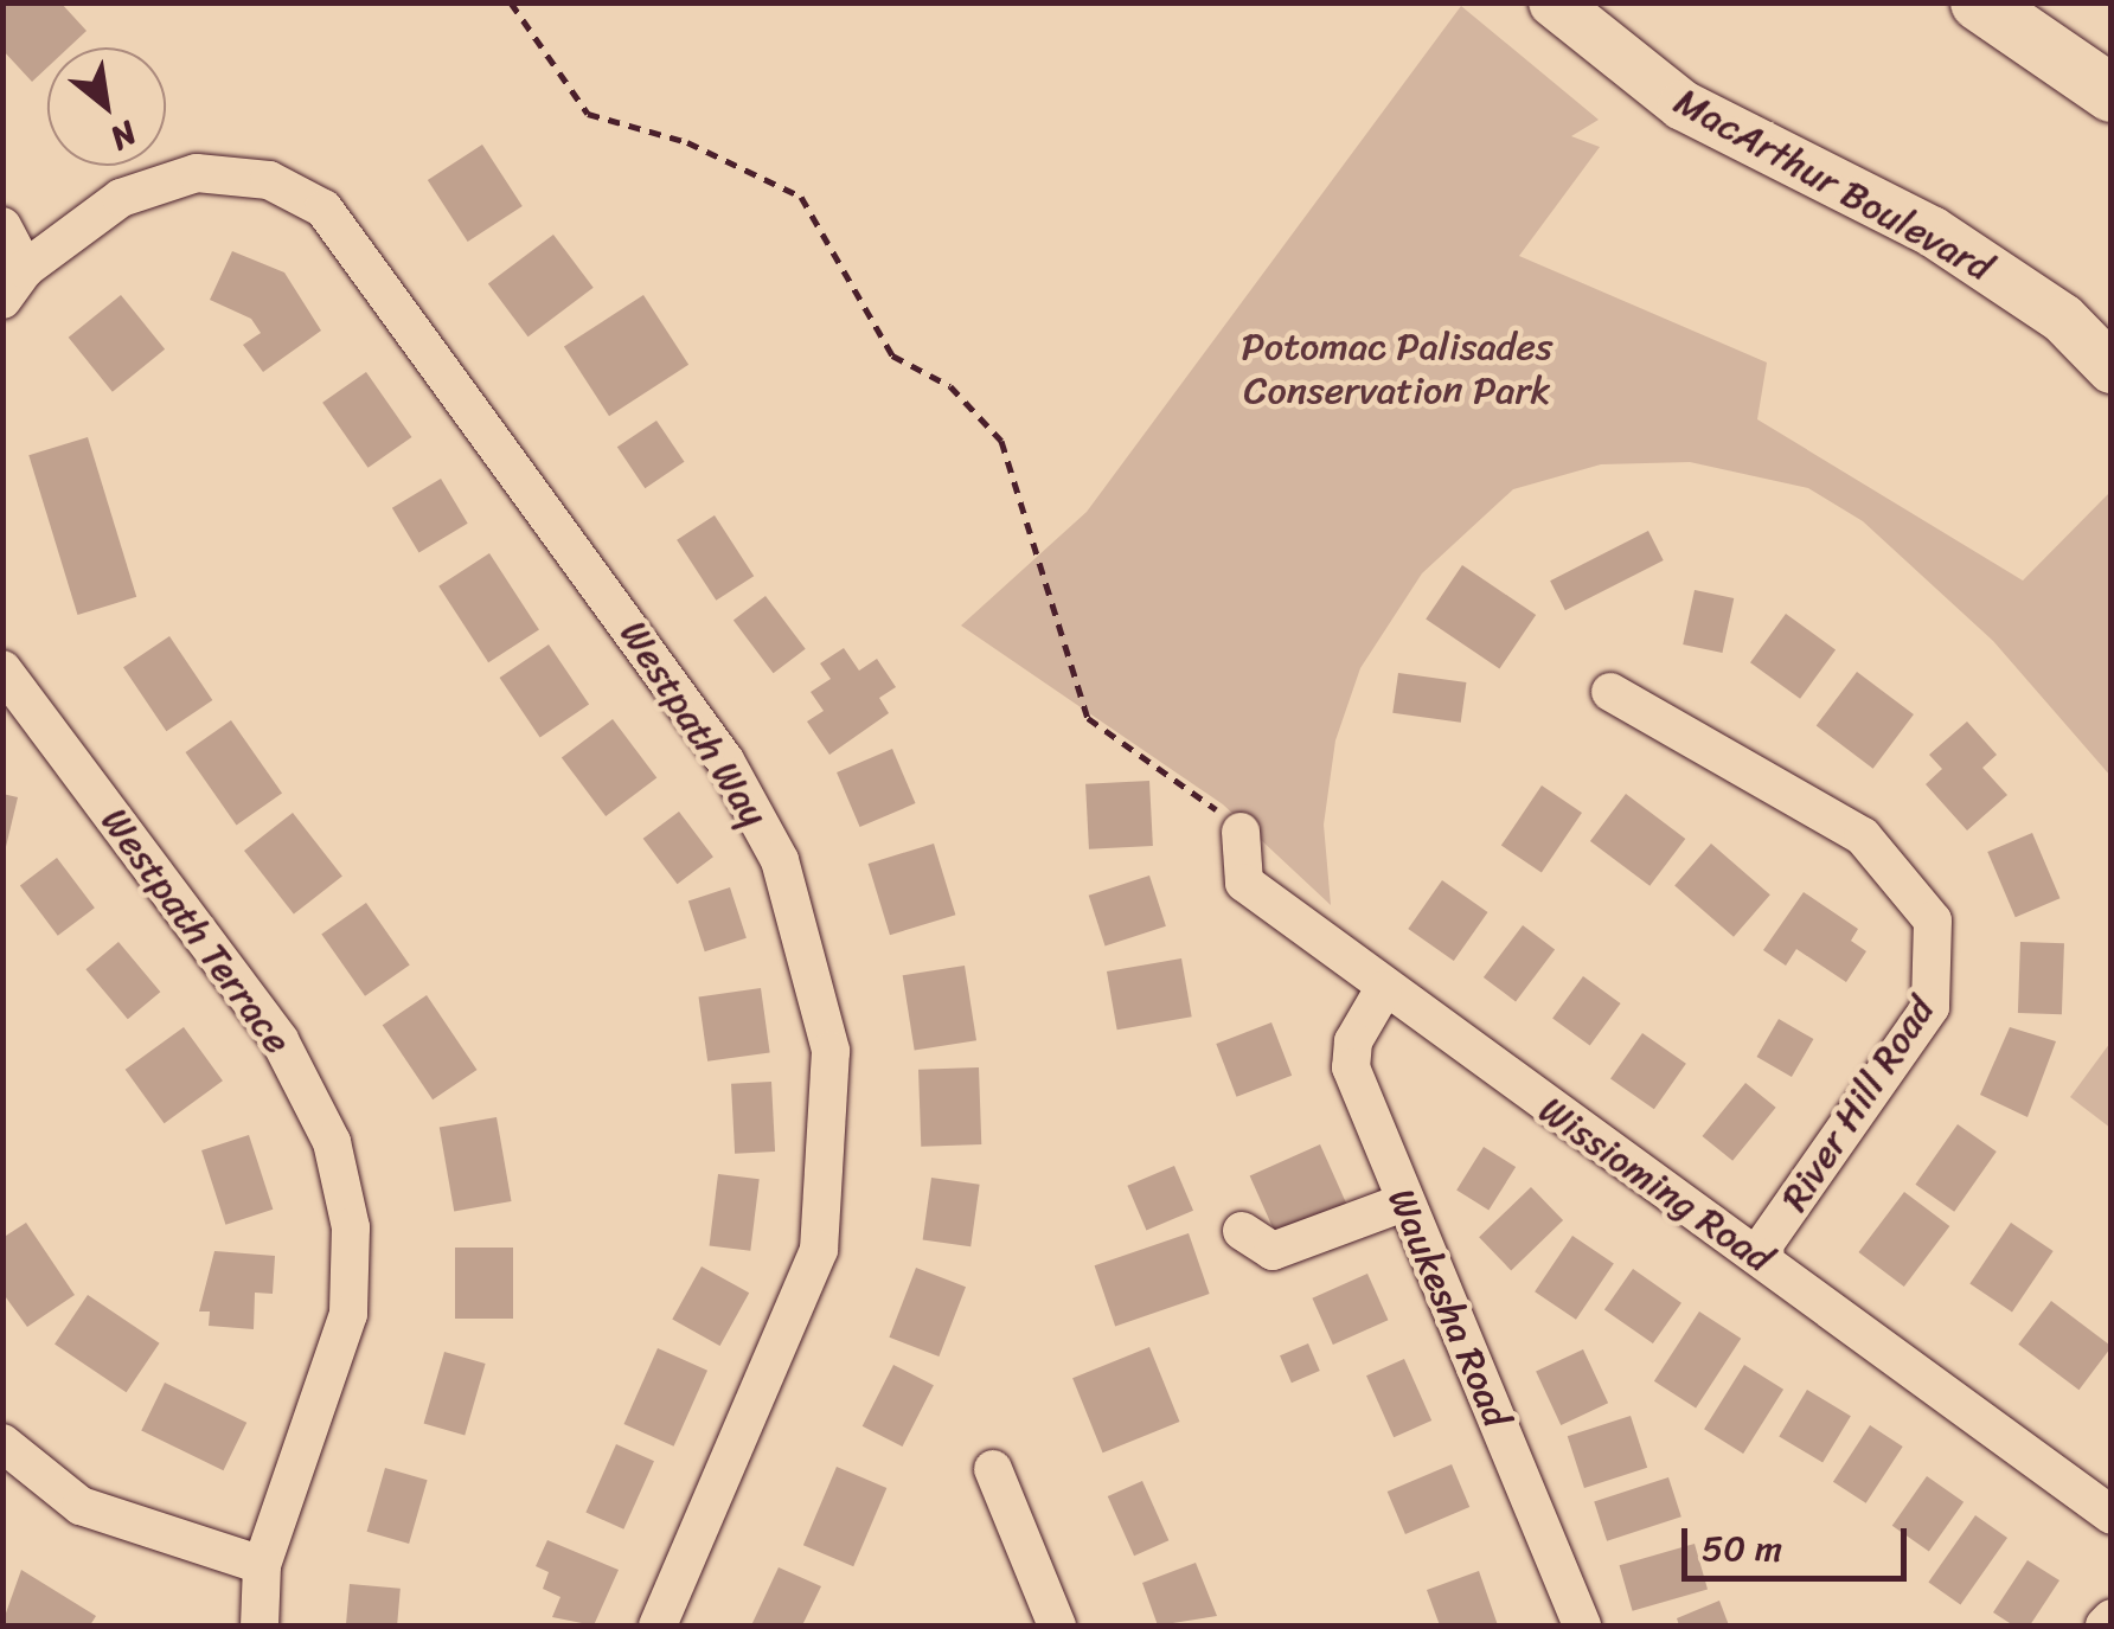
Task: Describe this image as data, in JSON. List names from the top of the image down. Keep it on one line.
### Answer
{"streets":{"main road":["MacArthur Boulevard"],"street":["Westpath Way","Westpath Terrace","River Hill Road","Wissioming Road","Waukesha Road"]},"crossings":[["River Hill Road","Wissioming Road"],["Wissioming Road","Waukesha Road"]],"parks":["Potomac Palisades Conservation Park"],"scale_bar":"50 m","north":"bottom right"}
